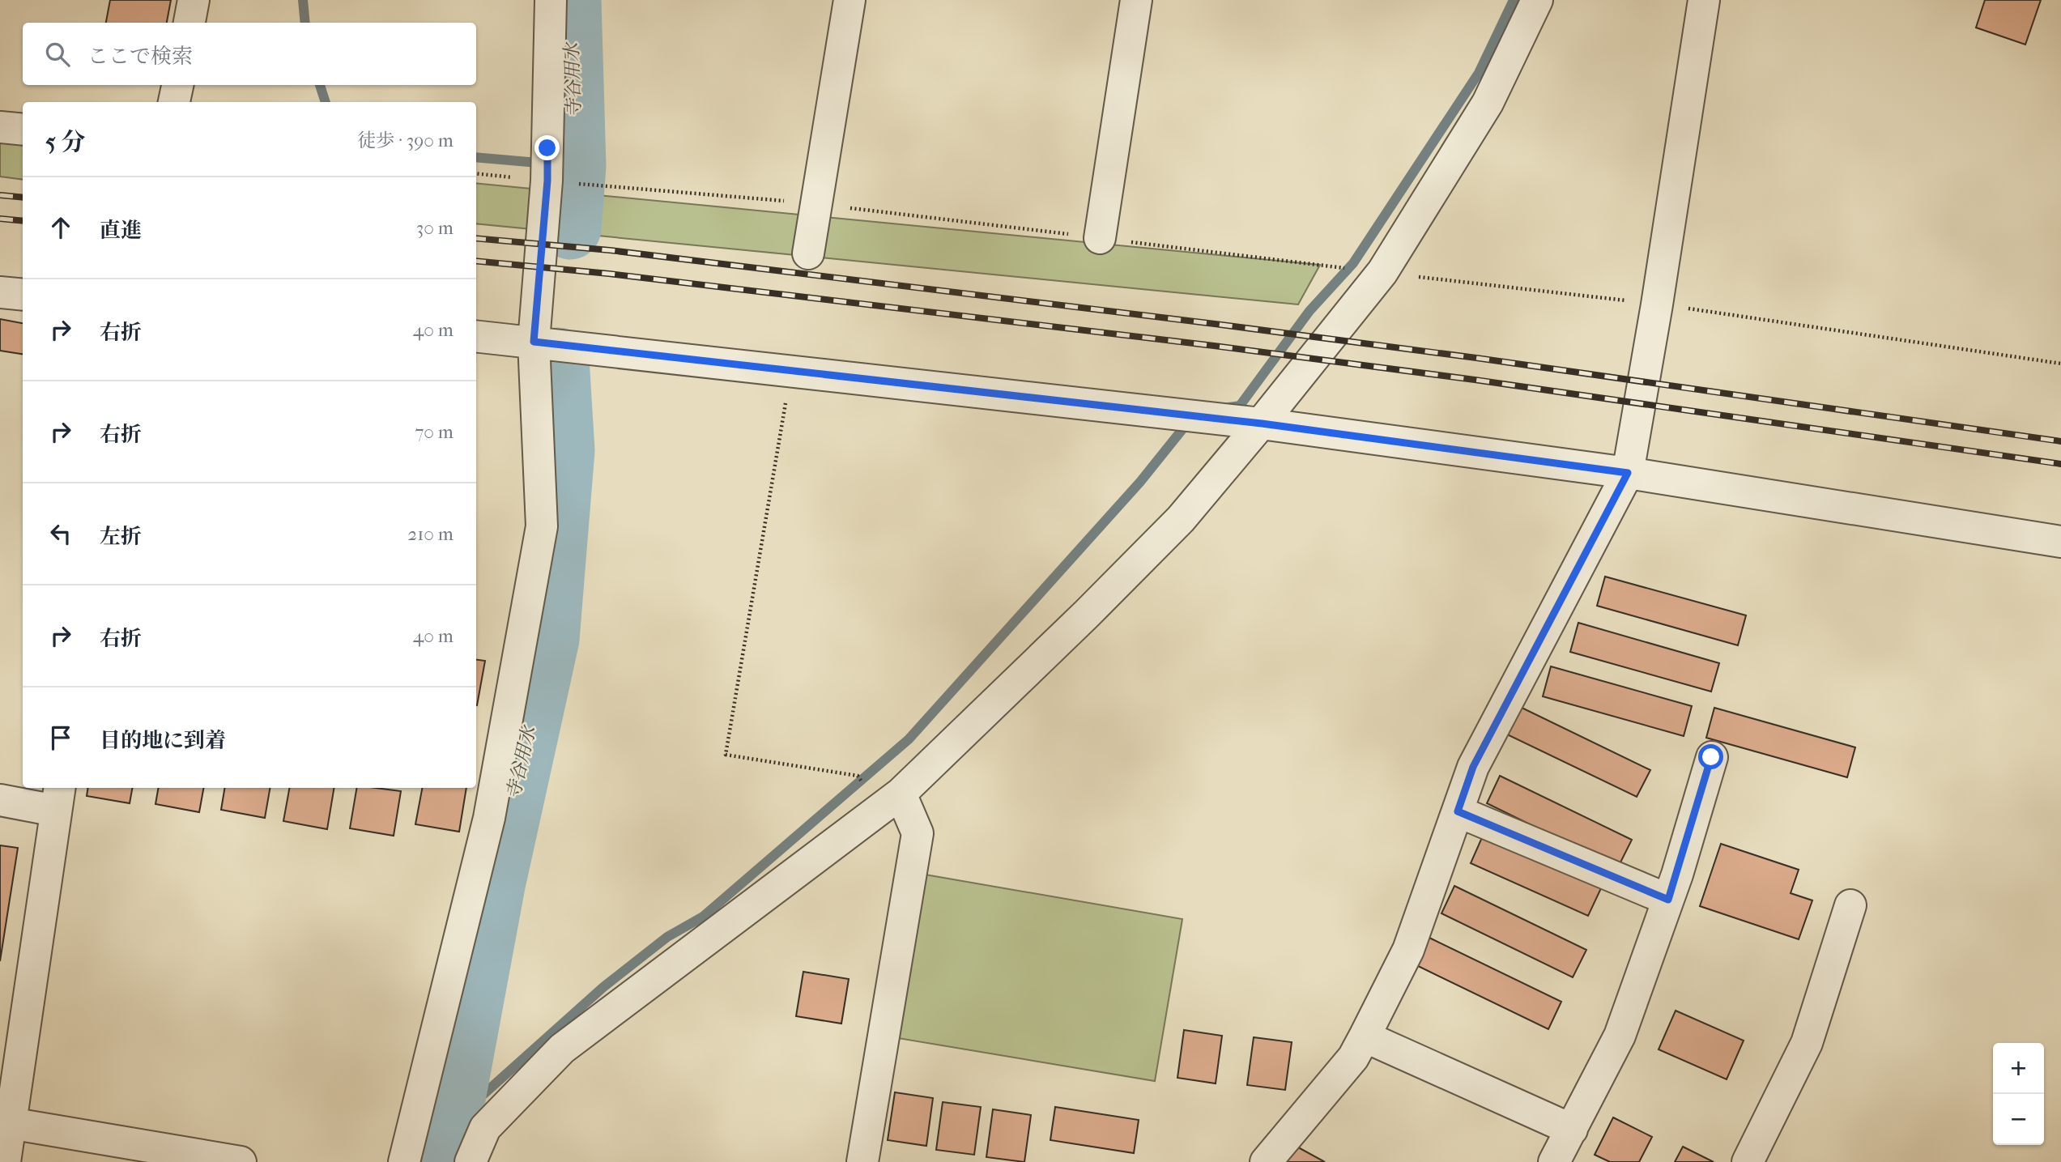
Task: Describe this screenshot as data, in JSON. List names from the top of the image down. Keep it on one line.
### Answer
{"water":["寺谷用水"],"page":{"search":"ここで検索","heading":["5 分","徒歩 · 390 m"],"list":[["直進","30 m"],["右折","40 m"],["右折","70 m"],["左折","210 m"],["右折","40 m"],"目的地に到着"],"map_buttons":["+","−"]}}
